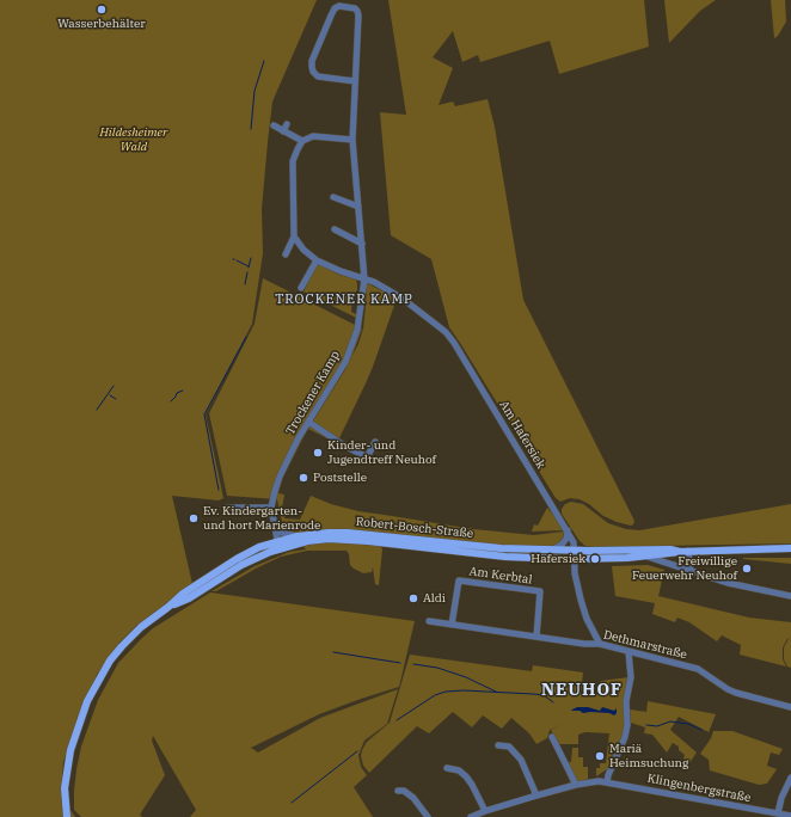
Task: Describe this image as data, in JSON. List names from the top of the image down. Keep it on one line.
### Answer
{"streets":{"main road":["Robert-Bosch-Straße"],"street":["Trockener Kamp","Am Hafersiek","Am Kerbtal","Dethmarstraße","Klingenbergstraße"]},"crossings":[["Trockener Kamp","Am Hafersiek"],["Trockener Kamp","Robert-Bosch-Straße"],["Am Hafersiek","Robert-Bosch-Straße"],["Am Hafersiek","Dethmarstraße"],["Am Kerbtal","Dethmarstraße"]],"districts":["TROCKENER KAMP","NEUHOF"],"parks":["Hildesheimer Wald"],"places":["Wasserbehälter","Kinder- und Jugendtreff Neuhof","Poststelle","Ev. Kindergarten- und hort Marienrode","Hafersiek","Freiwillige Feuerwehr Neuhof","Aldi","Mariä Heimsuchung"]}
